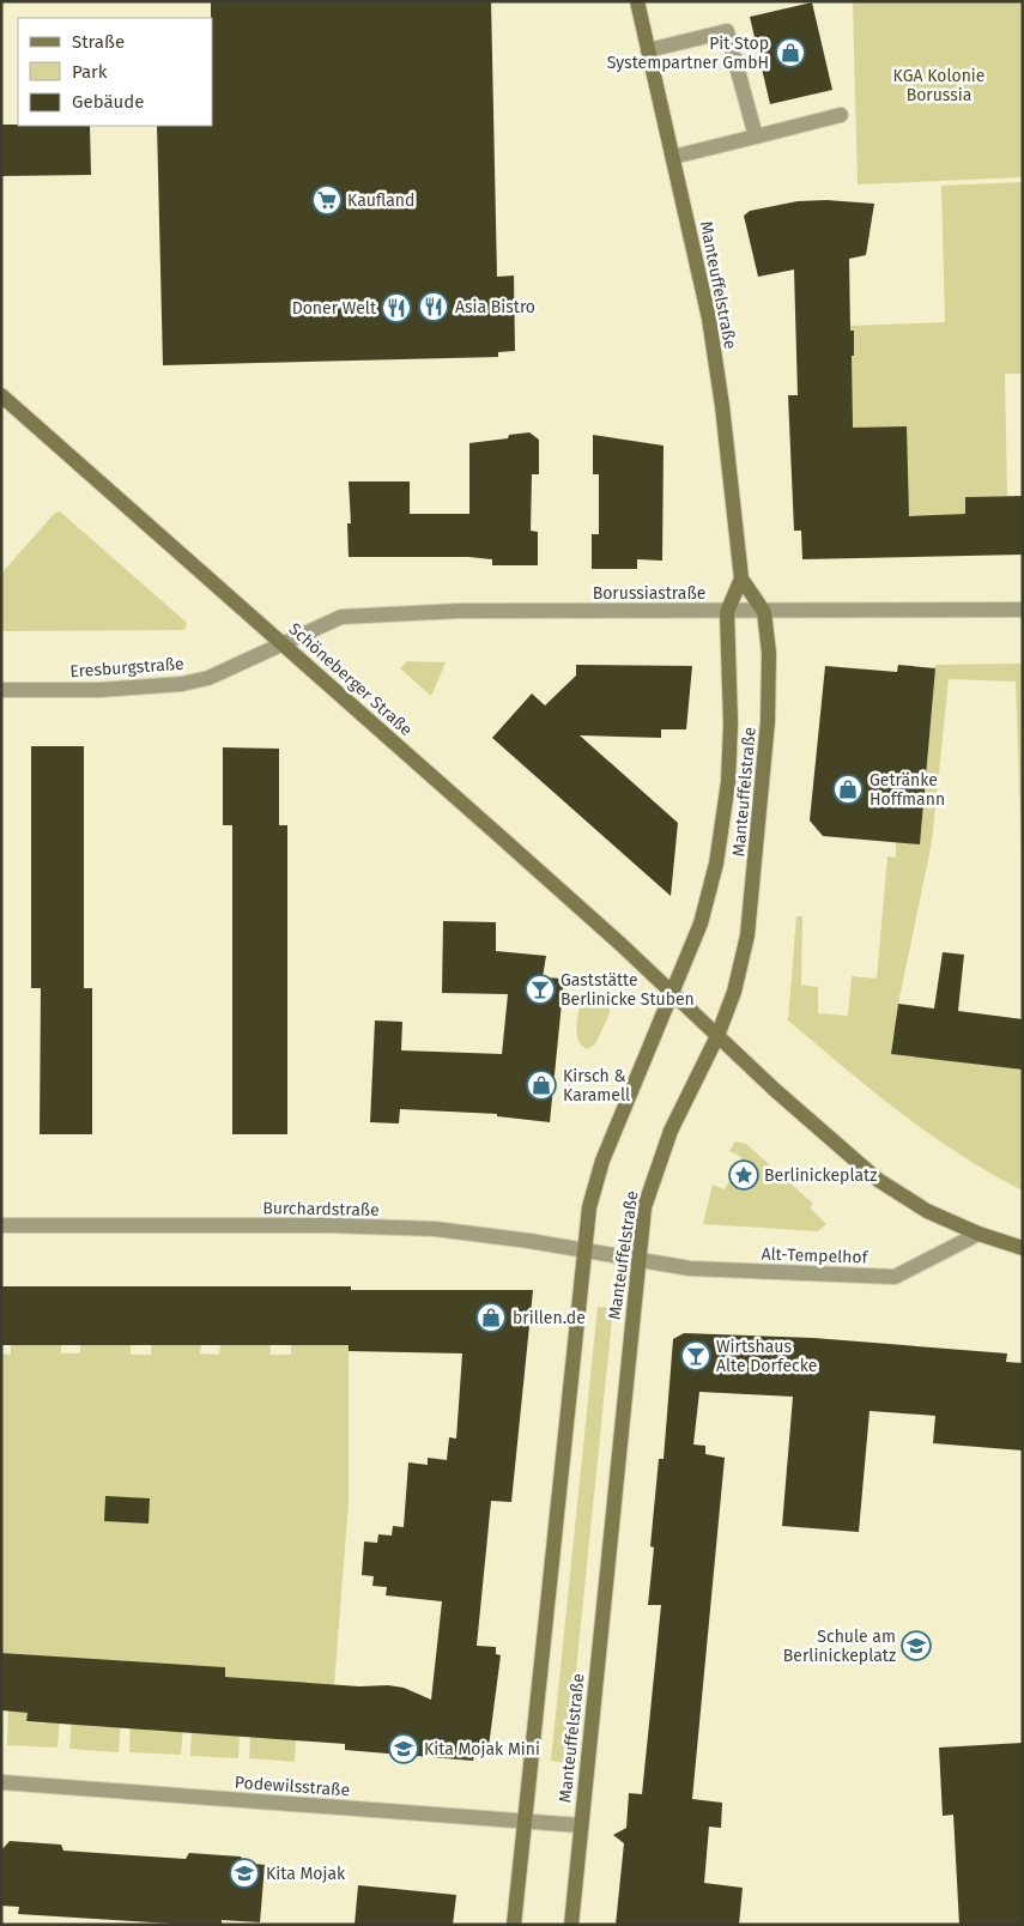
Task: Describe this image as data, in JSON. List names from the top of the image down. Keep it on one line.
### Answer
{"streets":{"main road":["Manteuffelstraße","Schöneberger Straße"],"street":["Borussiastraße","Eresburgstraße","Burchardstraße","Alt-Tempelhof","Podewilsstraße"]},"crossings":[["Manteuffelstraße","Borussiastraße"],["Manteuffelstraße","Schöneberger Straße"],["Manteuffelstraße","Burchardstraße"],["Manteuffelstraße","Alt-Tempelhof"],["Manteuffelstraße","Podewilsstraße"],["Borussiastraße","Eresburgstraße"],["Borussiastraße","Schöneberger Straße"],["Eresburgstraße","Schöneberger Straße"],["Burchardstraße","Alt-Tempelhof"]],"parks":["KGA Kolonie Borussia"],"places":{"shop":["Pit Stop Systempartner GmbH","Getränke Hoffmann","Kirsch & Karamell","brillen.de"],"supermarket":["Kaufland"],"restaurant":["Asia Bistro","Doner Welt"],"bar":["Gaststätte Berlinicke Stuben","Wirtshaus Alte Dorfecke"],"place":["Berlinickeplatz"],"school or university":["Schule am Berlinickeplatz","Kita Mojak Mini","Kita Mojak"]},"legend":["Straße","Park","Gebäude"]}
